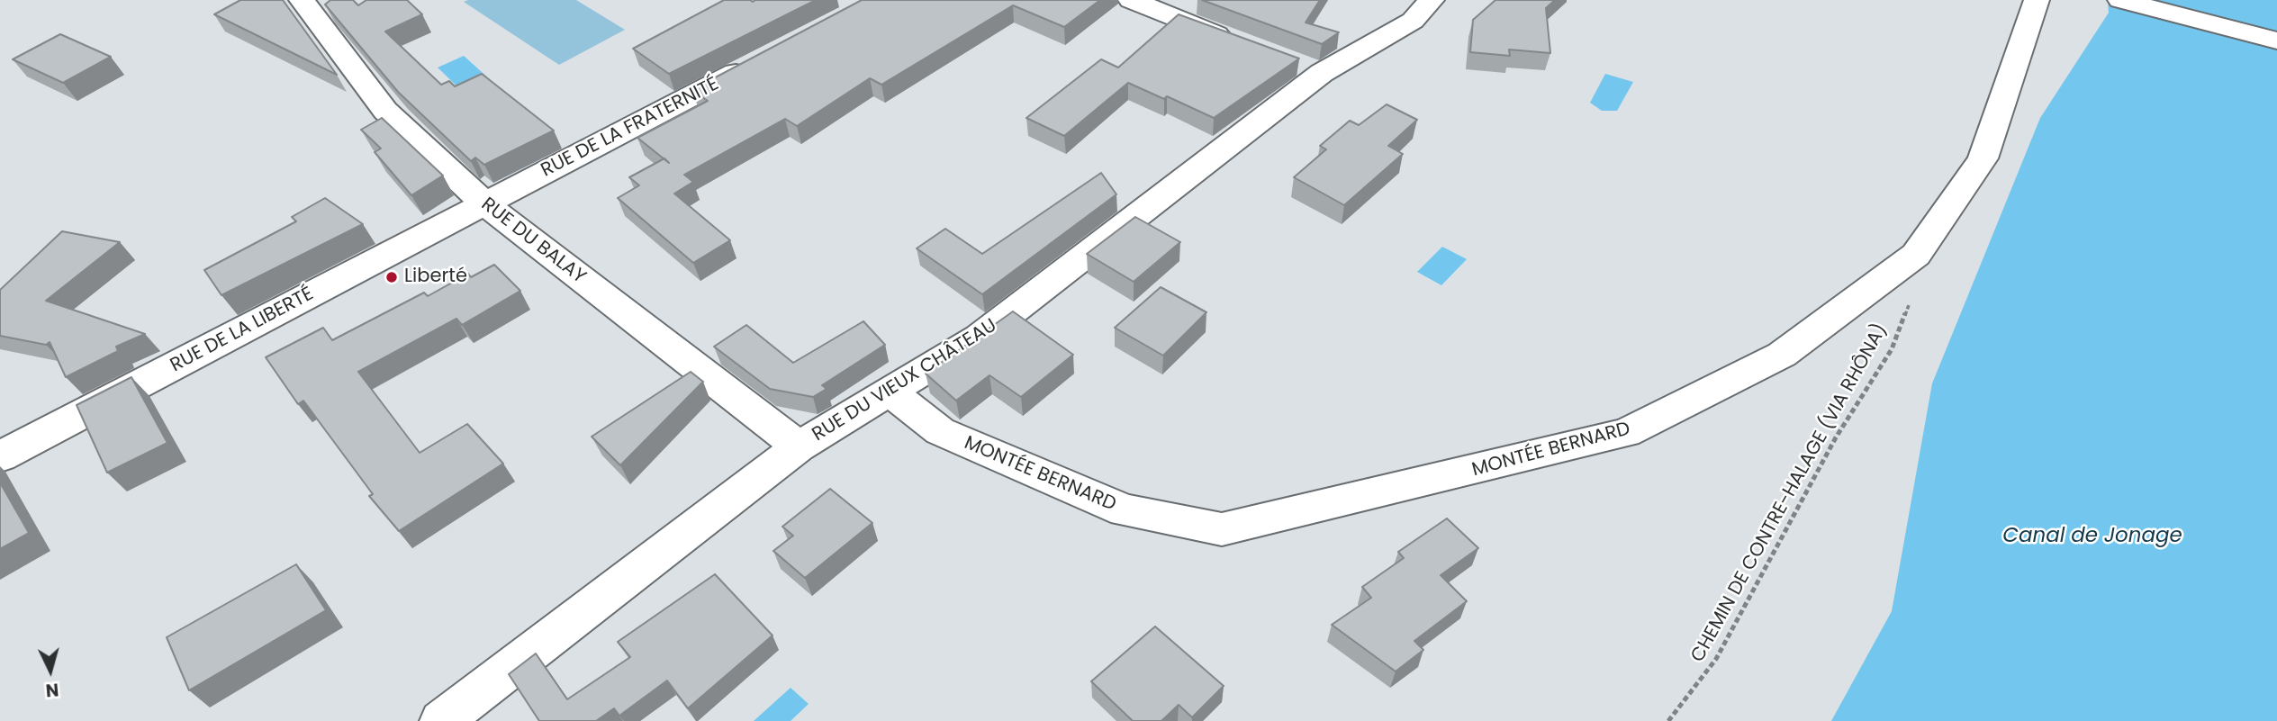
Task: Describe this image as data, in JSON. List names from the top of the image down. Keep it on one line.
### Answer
{"streets":{"street":["RUE DE LA FRATERNITÉ","RUE DU BALAY","RUE DE LA LIBERTÉ","RUE DU VIEUX CHÂTEAU","MONTÉE BERNARD"],"path":["CHEMIN DE CONTRE-HALAGE (VIA RHÔNA)"]},"crossings":[["RUE DE LA FRATERNITÉ","RUE DU BALAY"],["RUE DE LA FRATERNITÉ","RUE DE LA LIBERTÉ"],["RUE DU BALAY","RUE DE LA LIBERTÉ"],["RUE DU BALAY","RUE DU VIEUX CHÂTEAU"],["RUE DU VIEUX CHÂTEAU","MONTÉE BERNARD"]],"water":["Canal de Jonage"],"places":["Liberté"],"north":"bottom"}
